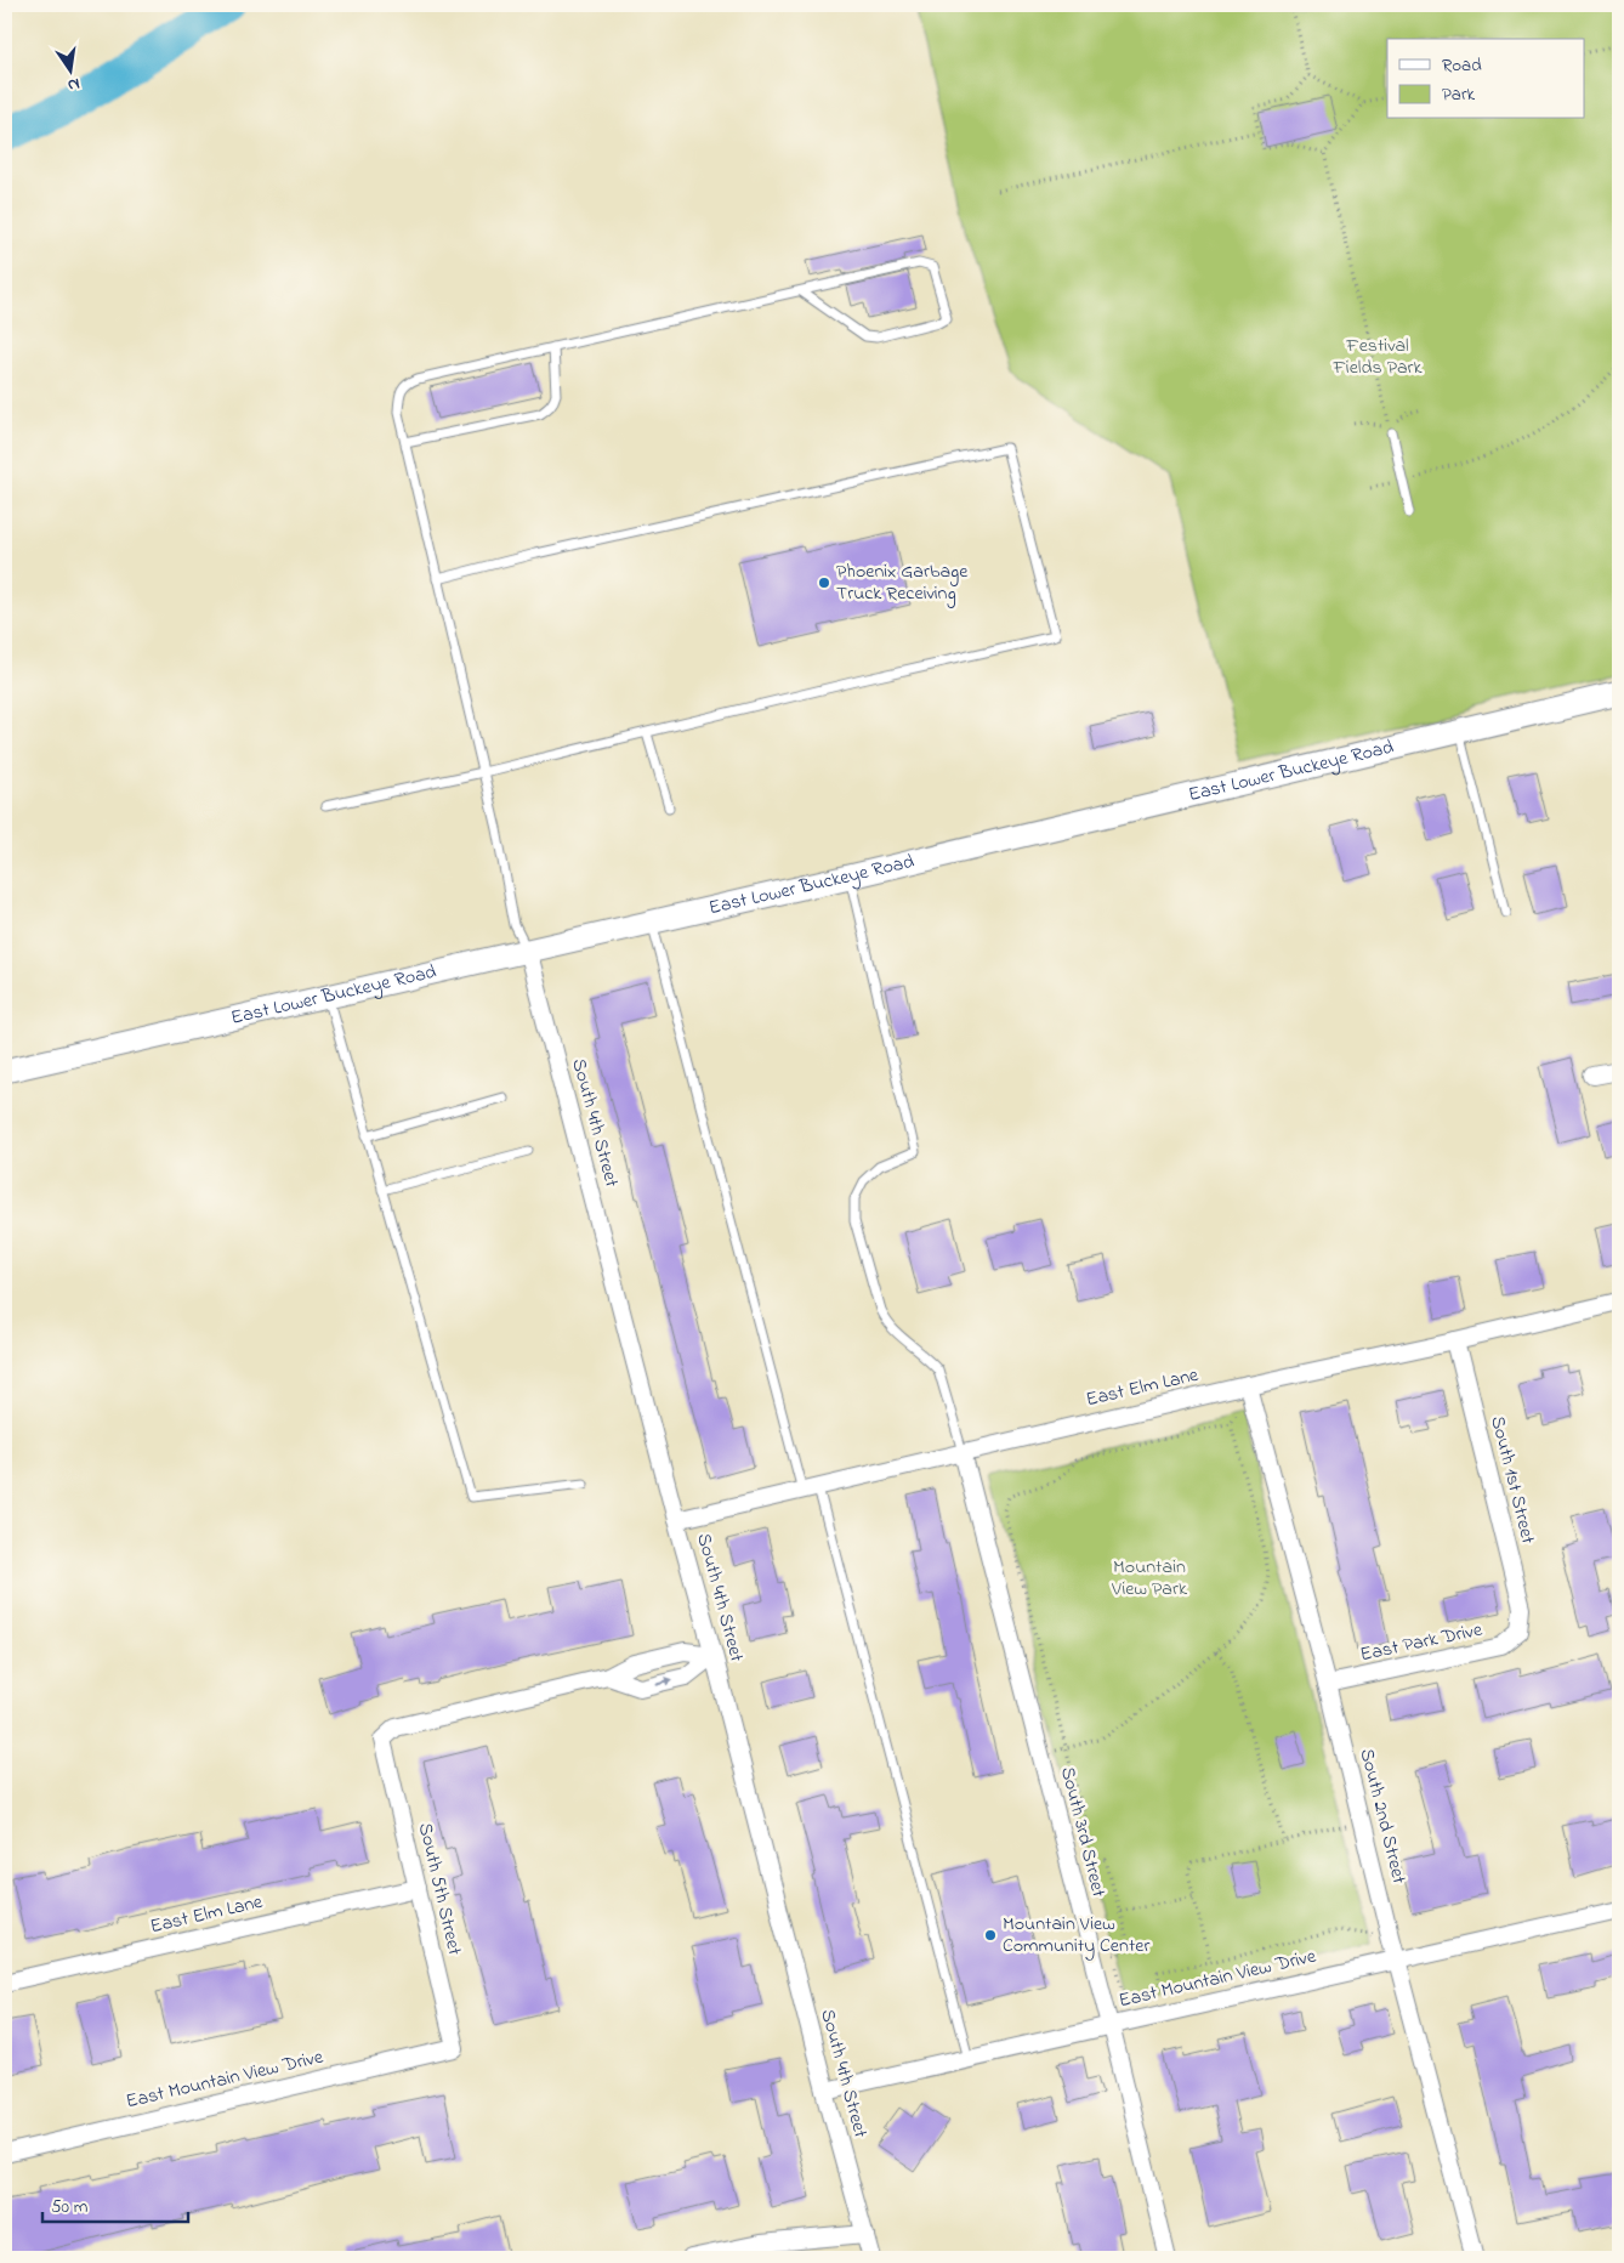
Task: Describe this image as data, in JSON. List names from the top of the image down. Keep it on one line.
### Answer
{"streets":{"main road":["East Lower Buckeye Road"],"street":["South 4th Street","East Elm Lane","South 1st Street","East Park Drive","South 2nd Street","South 3rd Street","South 5th Street","East Mountain View Drive"]},"crossings":[["East Lower Buckeye Road","South 4th Street"],["South 4th Street","East Elm Lane"],["South 4th Street","East Mountain View Drive"],["East Elm Lane","South 1st Street"],["East Elm Lane","South 2nd Street"],["East Elm Lane","South 3rd Street"],["East Elm Lane","South 5th Street"],["South 1st Street","East Park Drive"],["East Park Drive","South 2nd Street"],["South 2nd Street","East Mountain View Drive"],["South 3rd Street","East Mountain View Drive"],["South 5th Street","East Mountain View Drive"]],"parks":["Festival Fields Park","Mountain View Park"],"places":["Phoenix Garbage Truck Receiving","Mountain View Community Center"],"legend":["Road","Park"],"scale_bar":"50 m","north":"bottom"}
